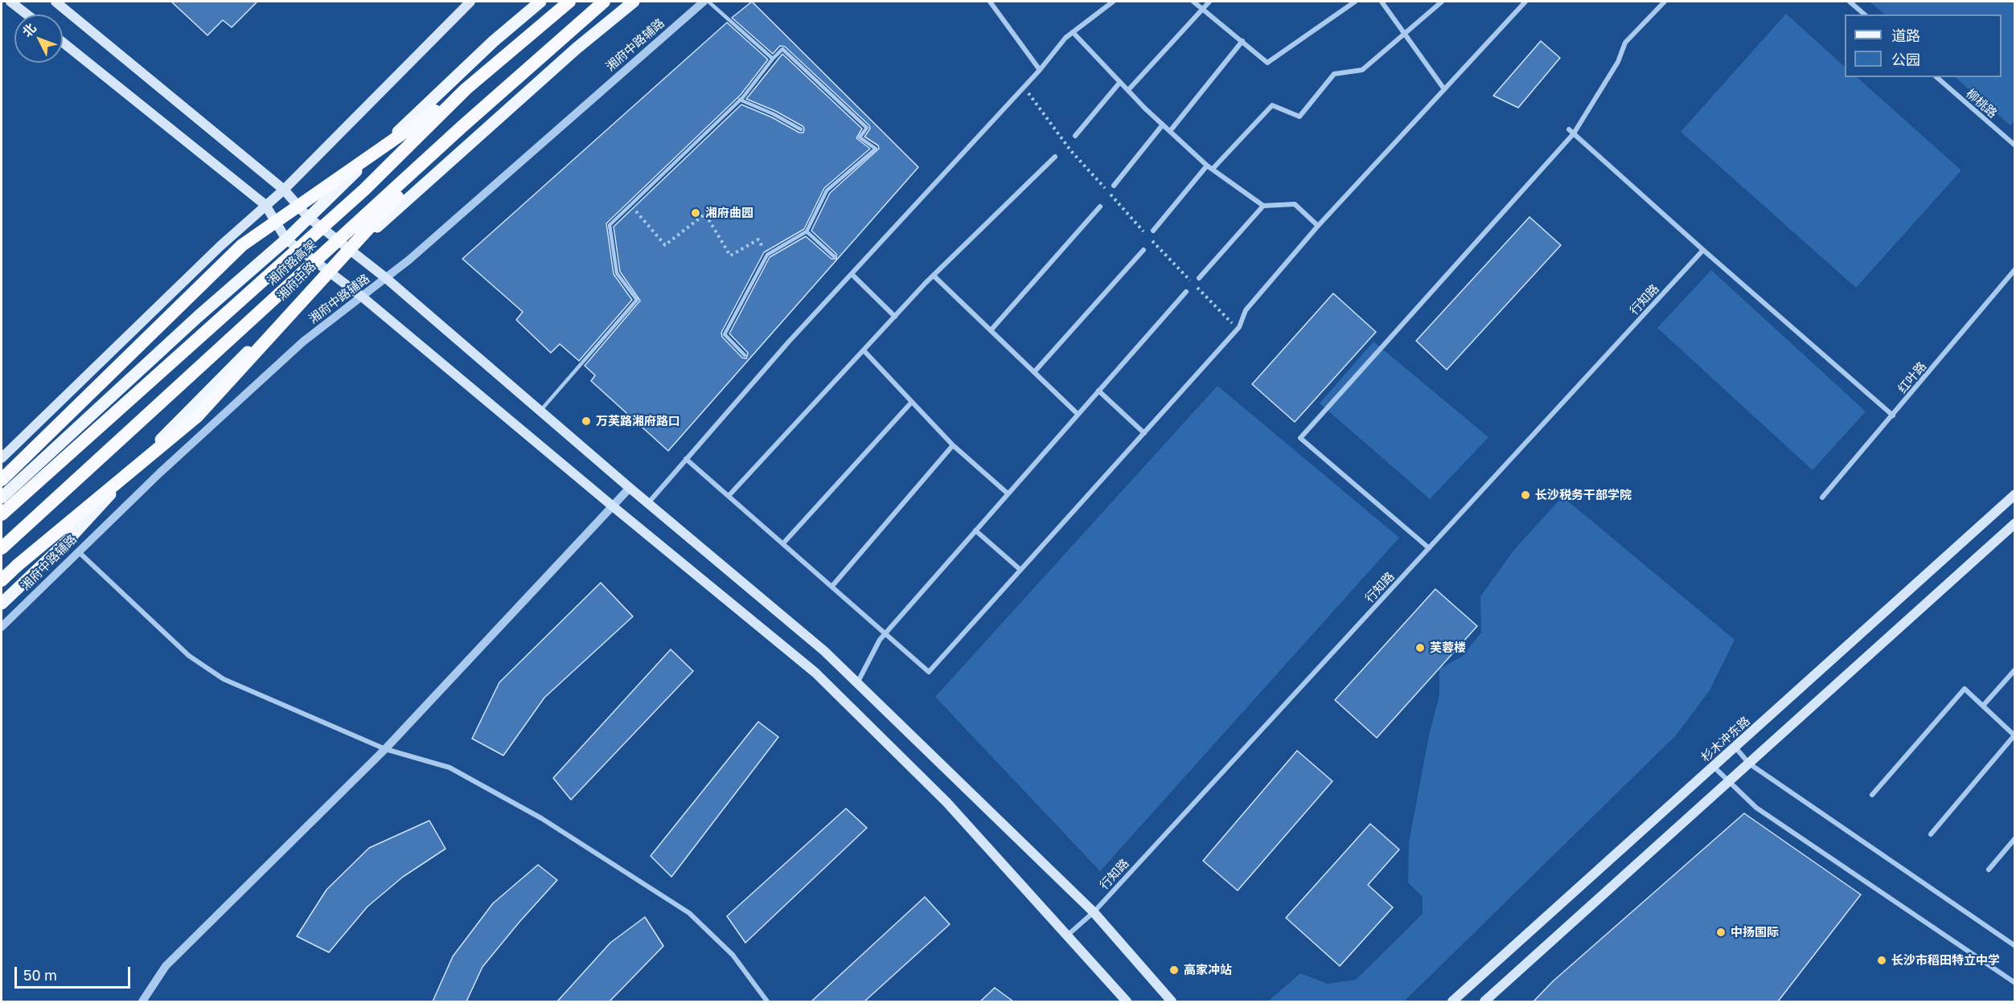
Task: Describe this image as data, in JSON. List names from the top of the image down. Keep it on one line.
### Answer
{"streets":{"highway":["湘府路高架"],"main road":["湘府中路","杉木冲东路"],"street":["湘府中路辅路","柳桃路","行知路","红叶路"]},"places":["湘府曲园","万芙路湘府路口","长沙税务干部学院","芙蓉楼","中扬国际","长沙市稻田特立中学","高家冲站"],"legend":["道路","公园"],"scale_bar":"50 m","north":"top left"}
